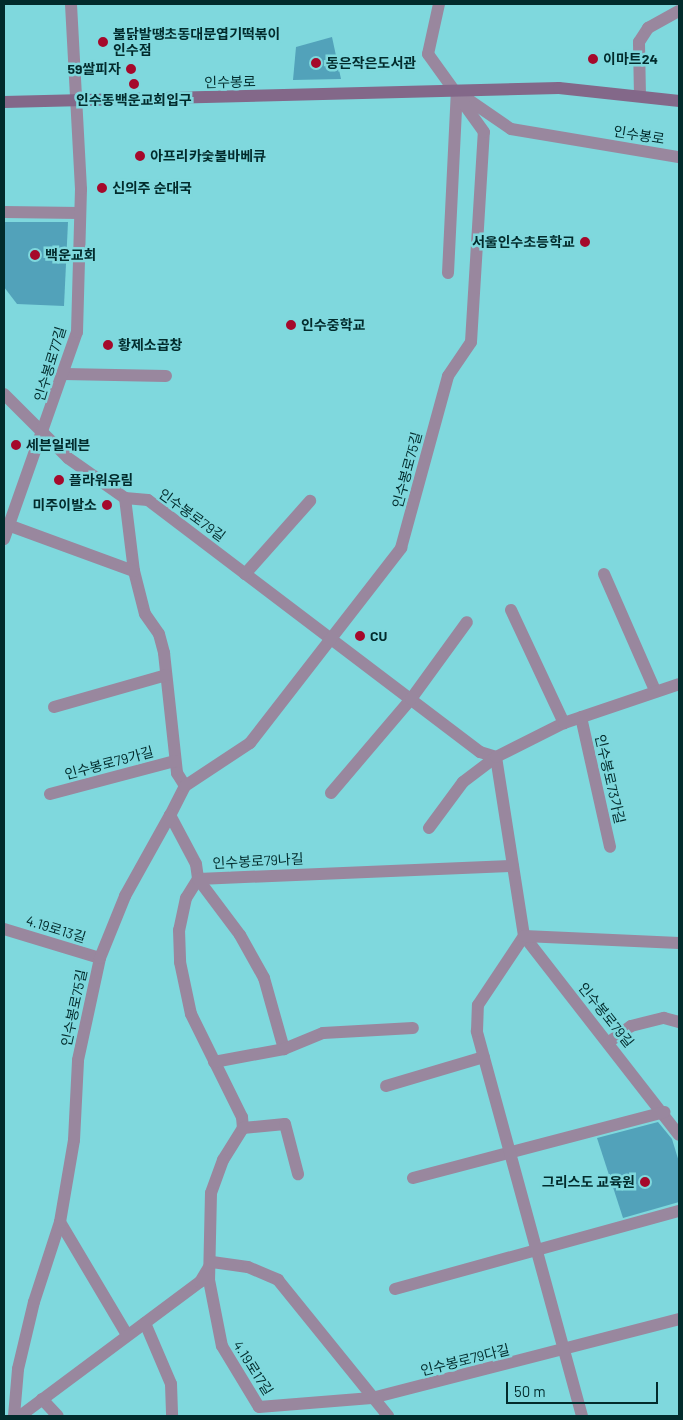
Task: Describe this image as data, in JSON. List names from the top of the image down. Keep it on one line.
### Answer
{"streets":{"main road":["인수봉로"],"street":["인수봉로77길","인수봉로75길","인수봉로79길","인수봉로79가길","인수봉로73가길","인수봉로79나길","4.19로13길","인수봉로79다길","4.19로17길"]},"crossings":[["인수봉로","인수봉로77길"],["인수봉로","인수봉로75길"],["인수봉로77길","인수봉로79길"],["인수봉로75길","인수봉로79길"],["인수봉로75길","인수봉로79가길"],["인수봉로75길","4.19로13길"],["인수봉로79길","인수봉로79가길"],["인수봉로79길","인수봉로79나길"],["인수봉로79다길","4.19로17길"]],"places":["불닭발땡초동대문엽기떡볶이 인수점","이마트24","동은작은도서관","59쌀피자","인수동백운교회입구","아프리카숯불바베큐","신의주 순대국","서울인수초등학교","백운교회","인수중학교","황제소곱창","세븐일레븐","플라워유림","미주이발소","CU","그리스도 교육원"],"scale_bar":"50 m"}
